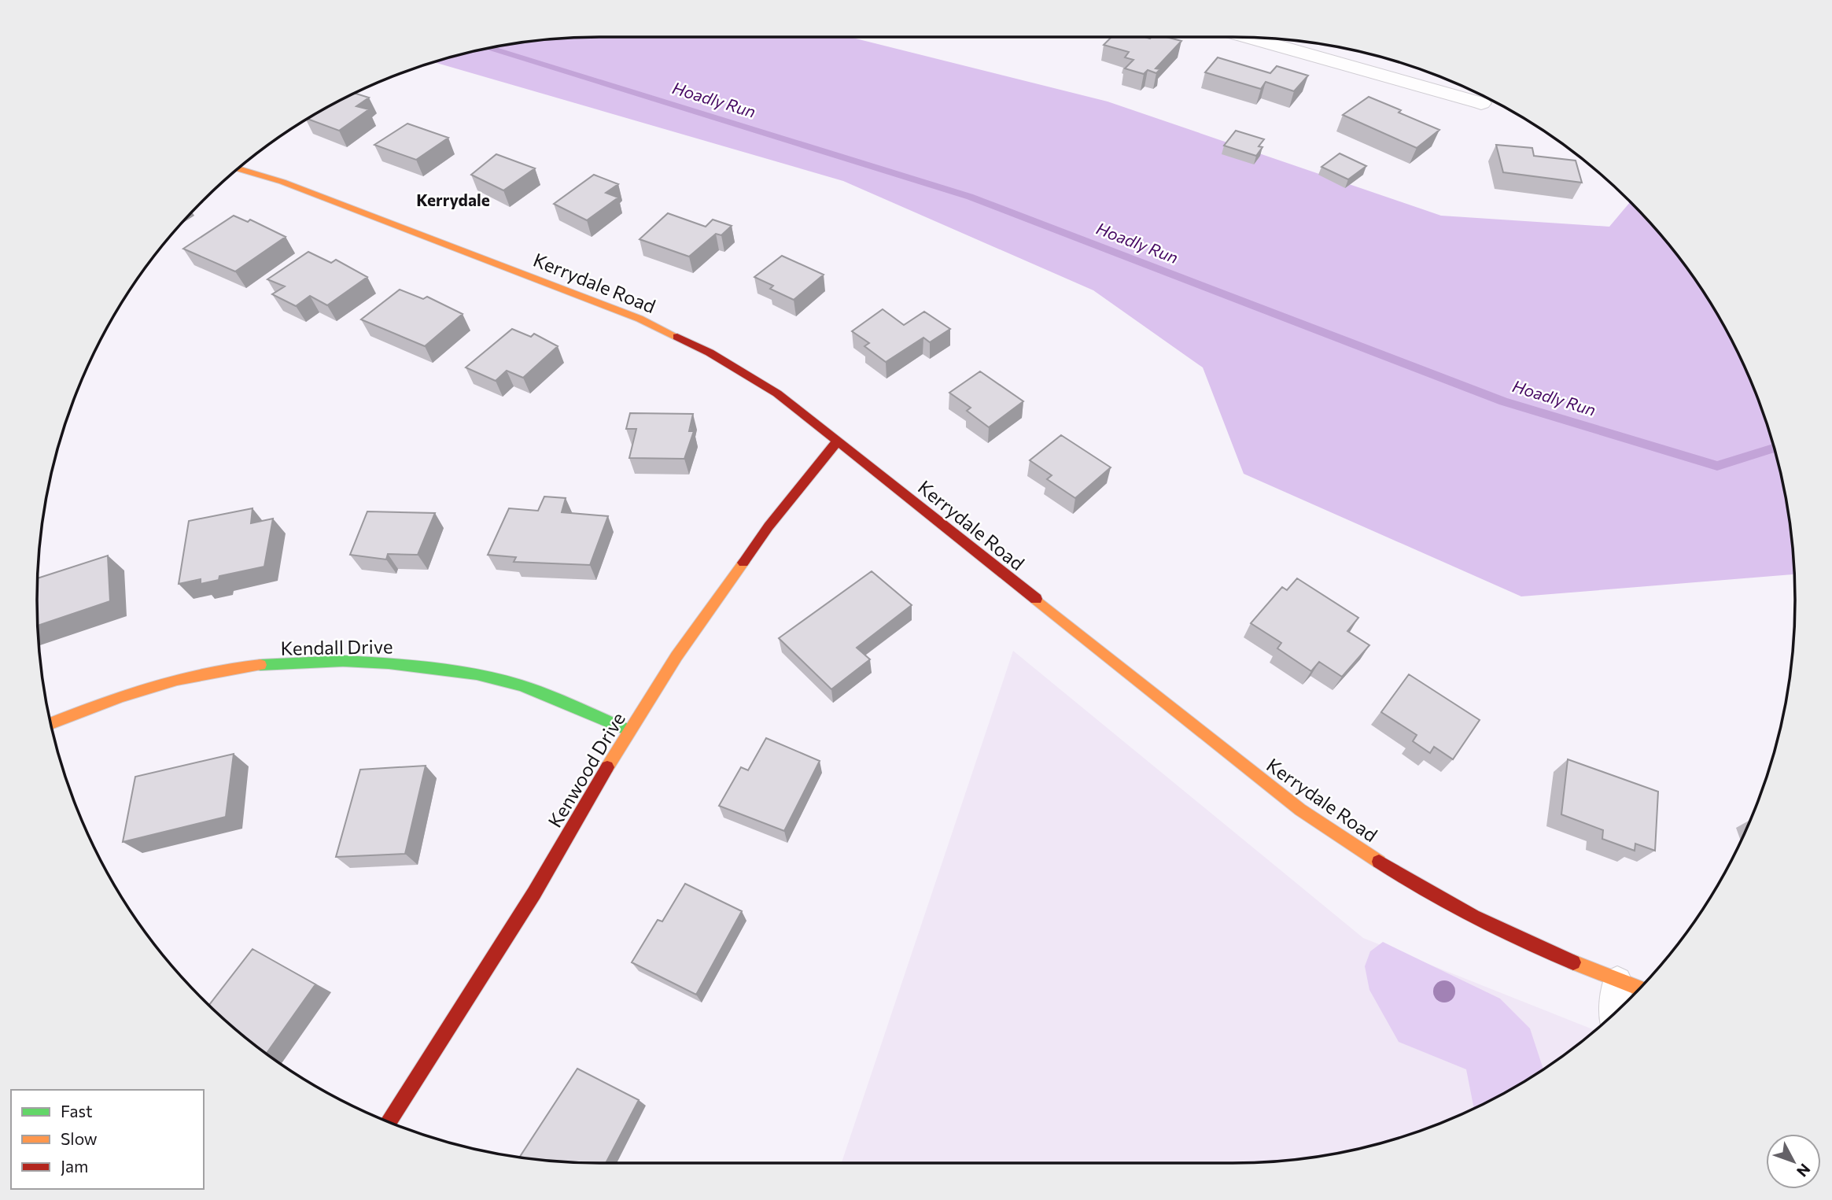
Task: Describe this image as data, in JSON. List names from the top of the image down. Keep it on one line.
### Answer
{"streets":{"street":["Kerrydale Road","Kendall Drive","Kenwood Drive"]},"crossings":[["Kerrydale Road","Kenwood Drive"],["Kendall Drive","Kenwood Drive"]],"districts":["Kerrydale"],"water":["Hoadly Run"],"legend":["Fast","Slow","Jam"],"north":"bottom right"}
